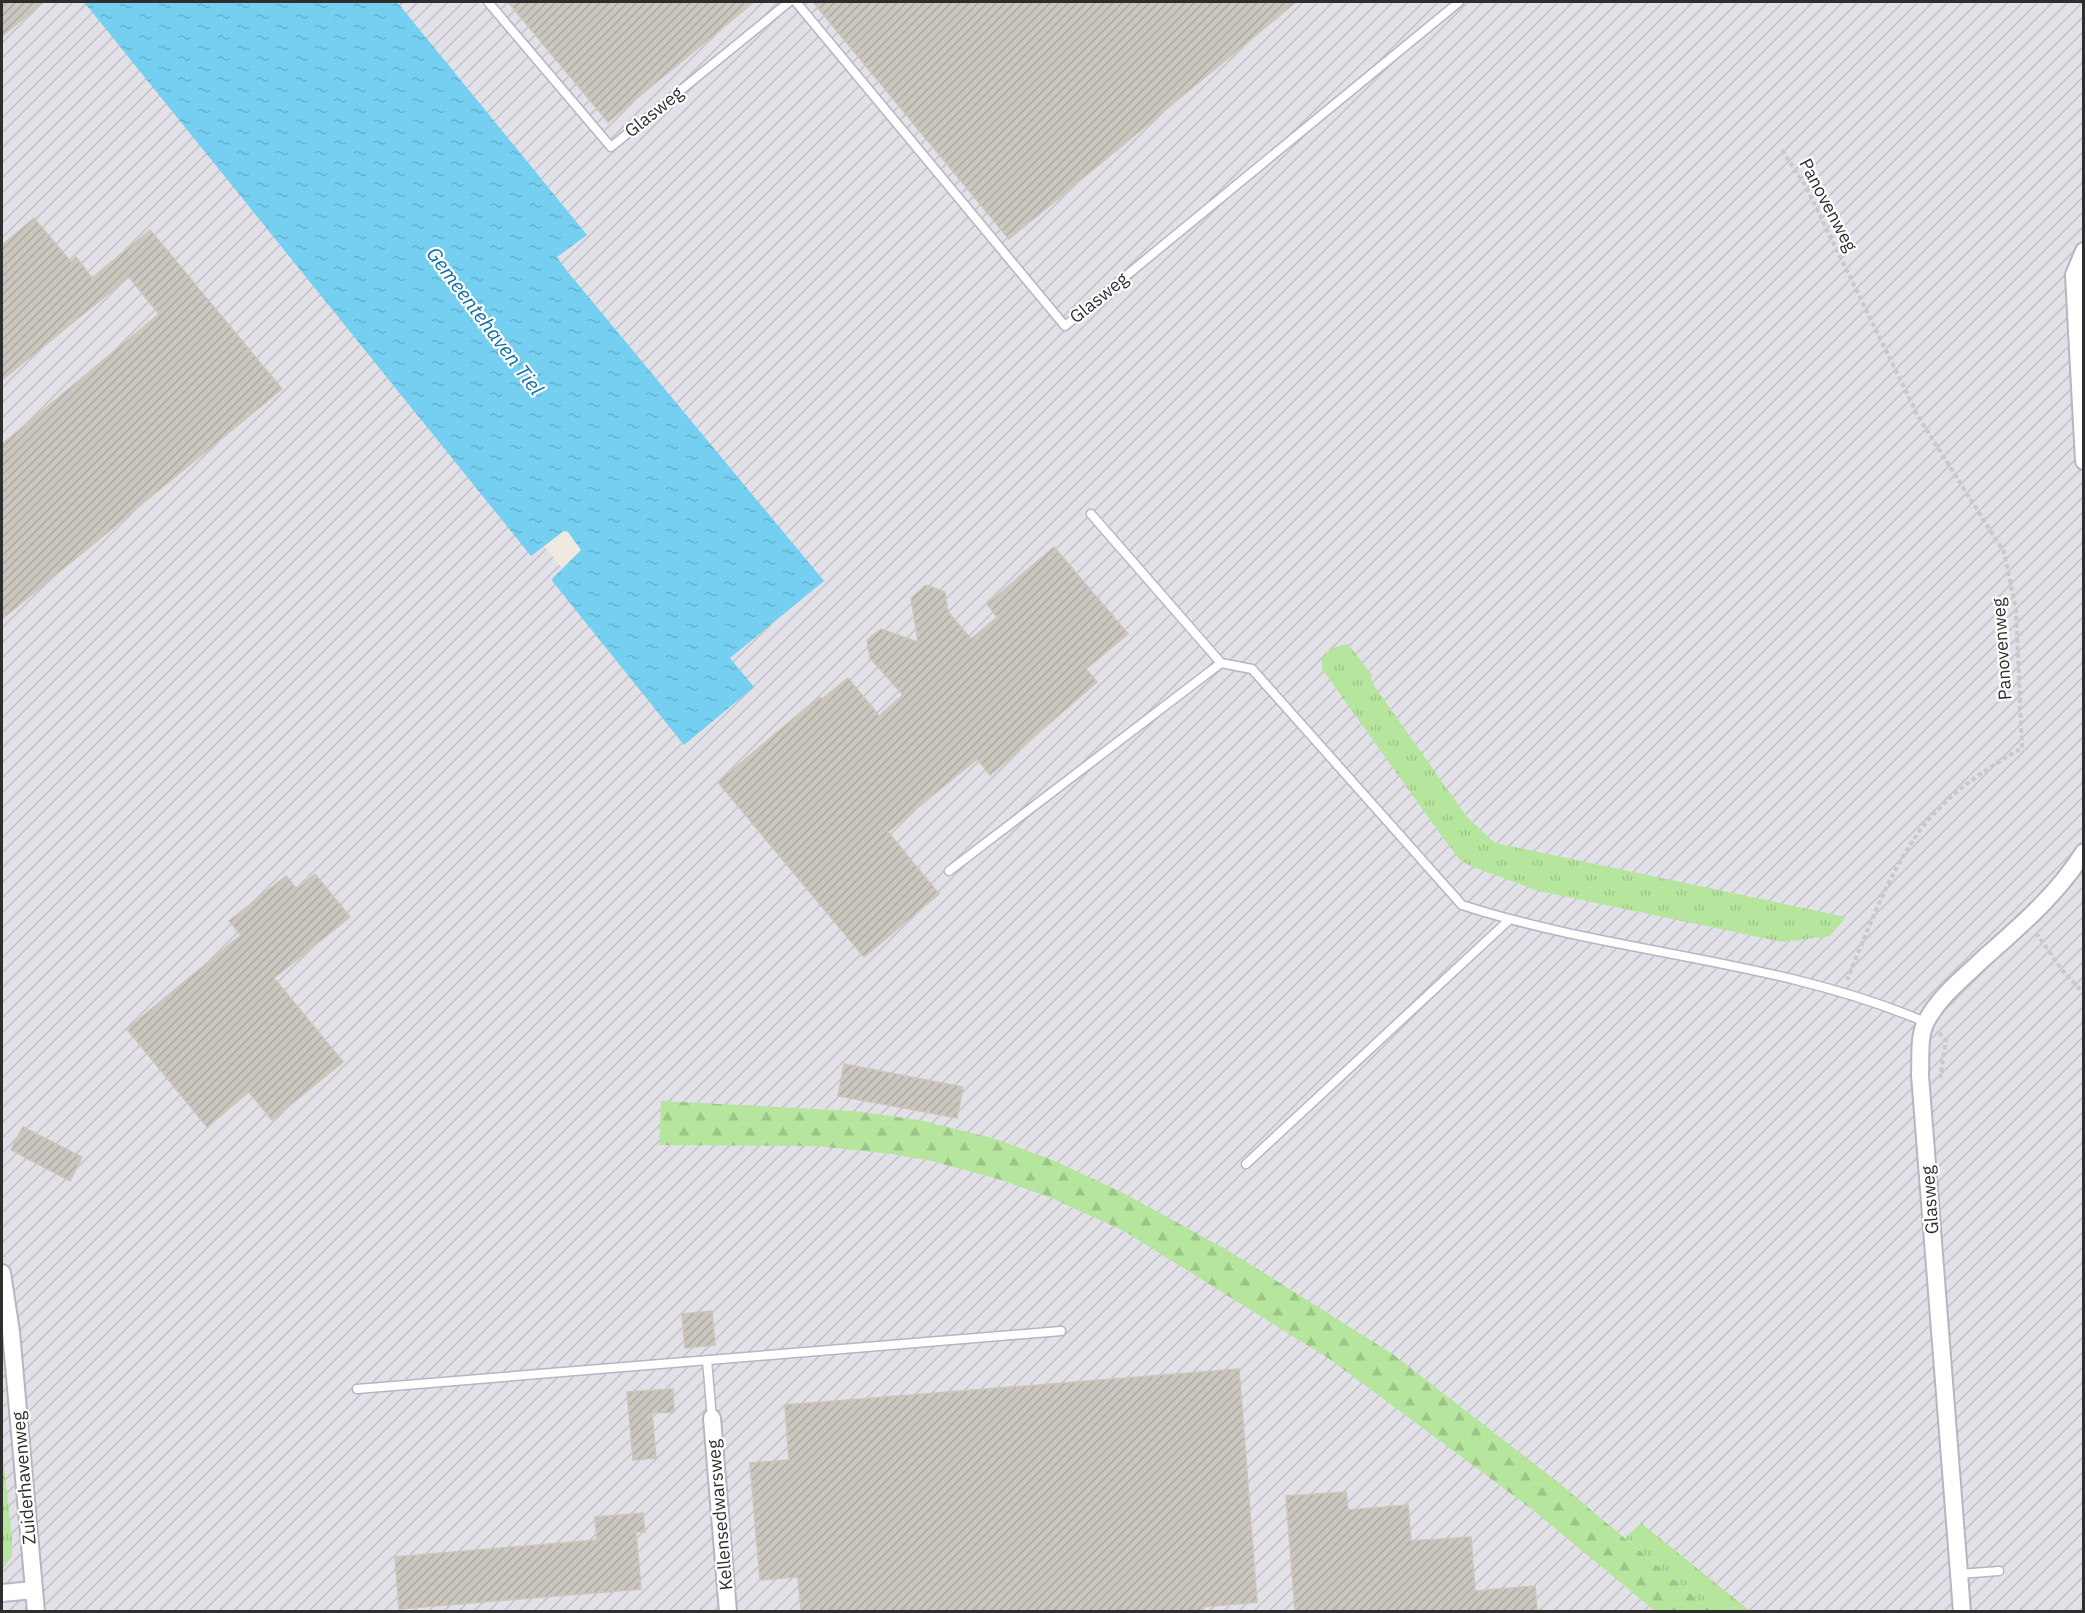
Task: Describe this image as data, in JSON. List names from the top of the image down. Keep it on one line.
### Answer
{"streets":{"street":["Glasweg","Zuiderhavenweg","Kellensedwarsweg"],"path":["Panovenweg"]},"water":["Gemeentehaven Tiel"]}
